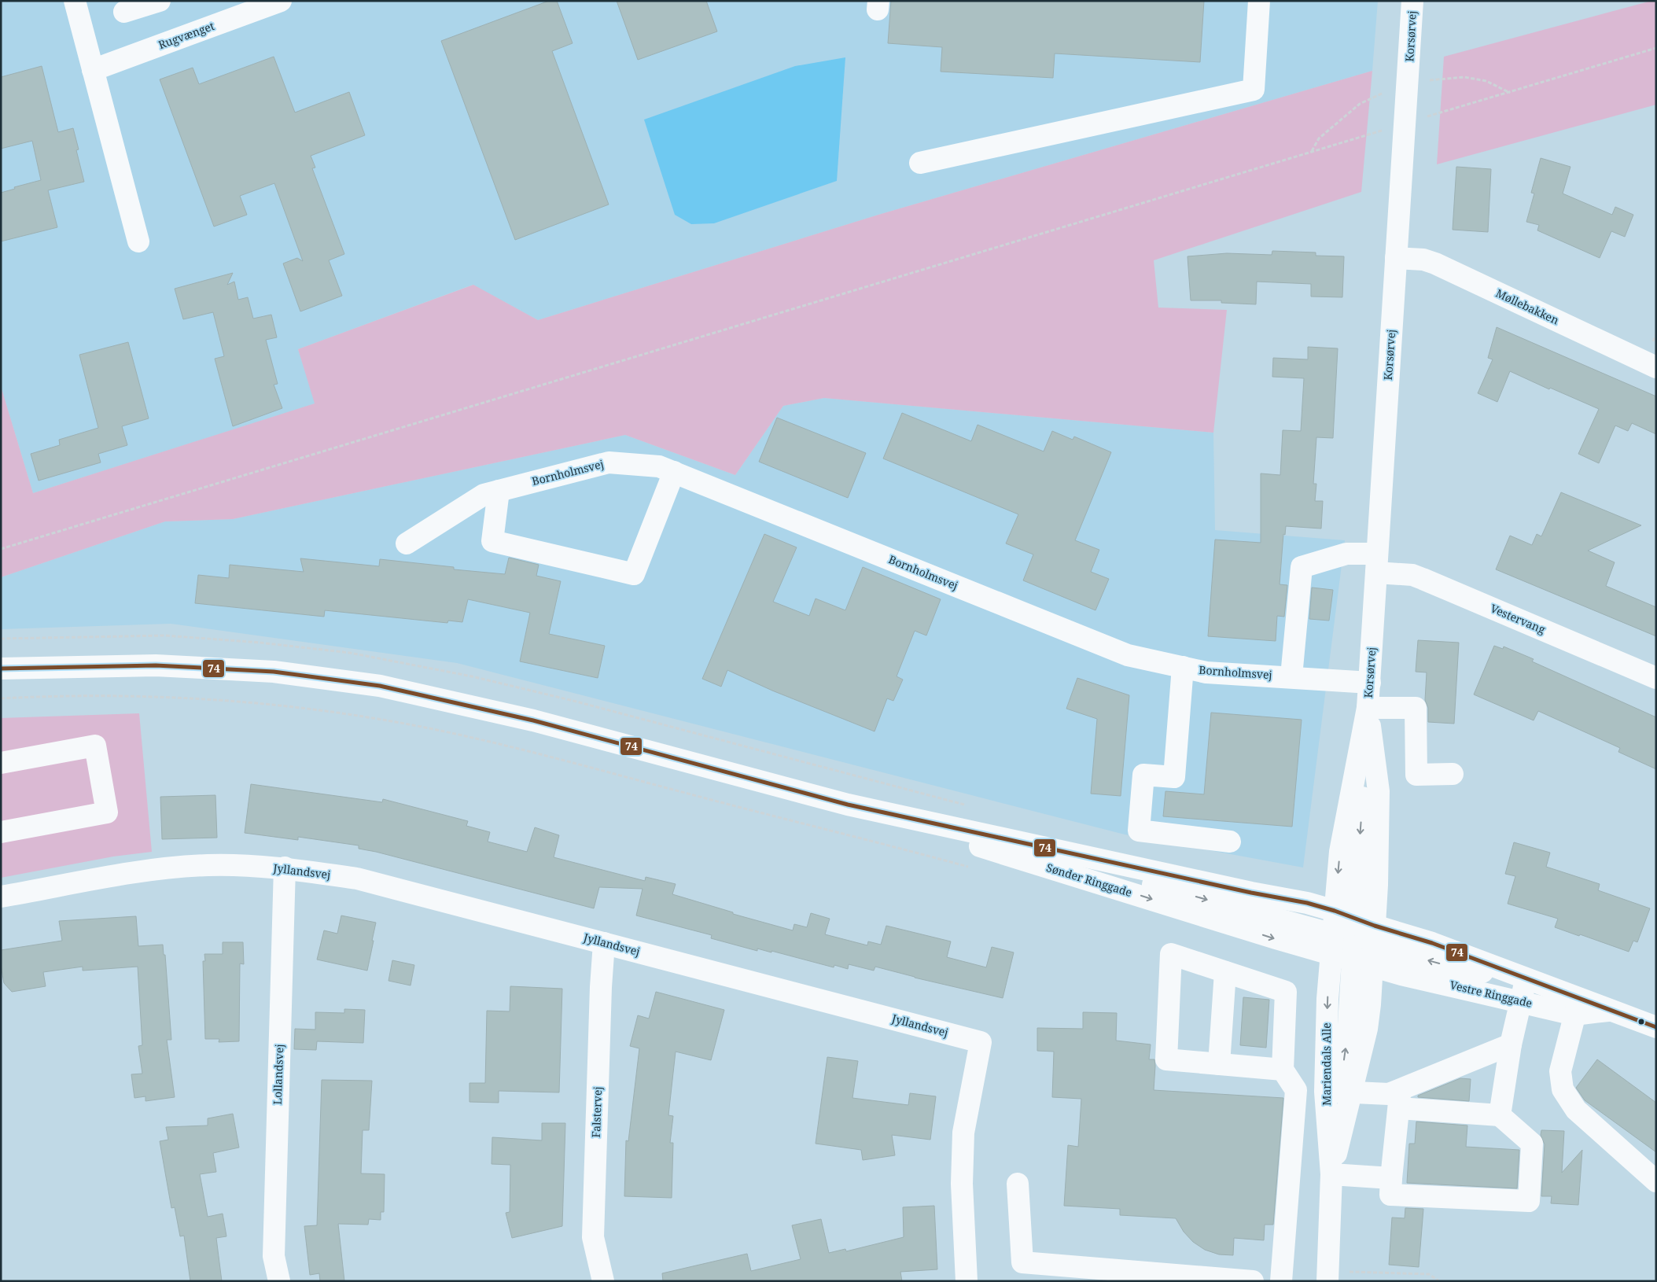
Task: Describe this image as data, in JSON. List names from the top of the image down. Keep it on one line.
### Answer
{"streets":{"street":["Rugvænget","Korsørvej","Møllebakken","Bornholmsvej","Vestervang","Jyllandsvej","Sønder Ringgade","Vestre Ringgade","Mariendals Alle","Lollandsvej","Falstervej"]},"crossings":[["Korsørvej","Møllebakken"],["Korsørvej","Bornholmsvej"],["Korsørvej","Vestervang"],["Korsørvej","Sønder Ringgade"],["Bornholmsvej","Vestervang"],["Jyllandsvej","Lollandsvej"],["Jyllandsvej","Falstervej"],["Sønder Ringgade","Vestre Ringgade"],["Sønder Ringgade","Mariendals Alle"],["Vestre Ringgade","Mariendals Alle"]],"lines":["transit line 74"]}
